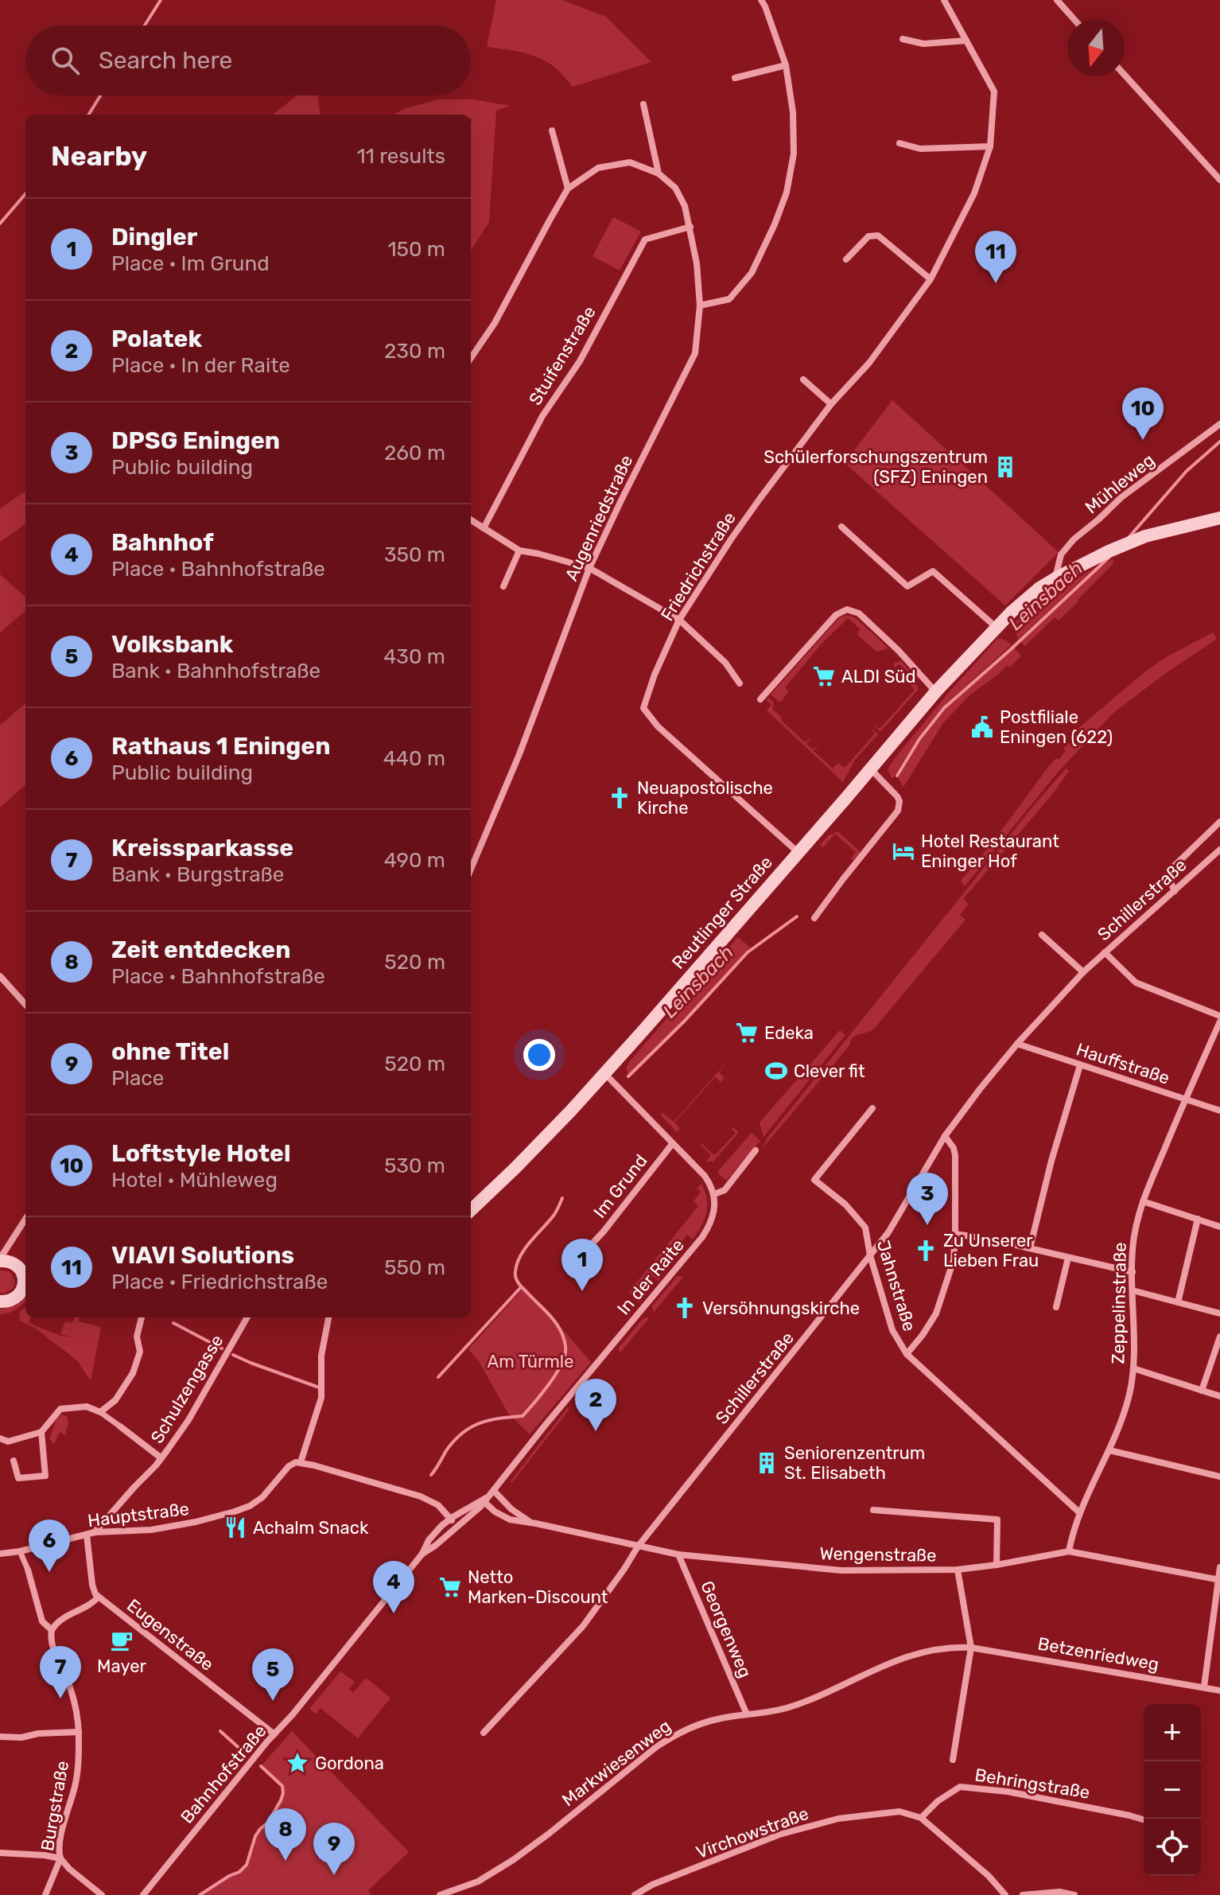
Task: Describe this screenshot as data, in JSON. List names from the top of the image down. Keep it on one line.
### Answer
{"streets":{"main road":["Reutlinger Straße"],"street":["Stuifenstraße","Mühleweg","Augenriedstraße","Friedrichstraße","Schillerstraße","Hauffstraße","Im Grund","In der Raite","Jahnstraße","Zeppelinstraße","Schulzengasse","Hauptstraße","Wengenstraße","Georgenweg","Eugenstraße","Betzenriedweg","Markwiesenweg","Bahnhofstraße","Behringstraße","Burgstraße","Virchowstraße"]},"crossings":[["Stuifenstraße","Augenriedstraße"],["Mühleweg","Reutlinger Straße"],["Friedrichstraße","Reutlinger Straße"],["Schillerstraße","Hauffstraße"],["Schillerstraße","Jahnstraße"],["Schillerstraße","Wengenstraße"],["Hauffstraße","Zeppelinstraße"],["In der Raite","Wengenstraße"],["In der Raite","Bahnhofstraße"],["Jahnstraße","Zeppelinstraße"],["Zeppelinstraße","Wengenstraße"],["Schulzengasse","Hauptstraße"],["Wengenstraße","Georgenweg"],["Wengenstraße","Bahnhofstraße"],["Georgenweg","Markwiesenweg"],["Eugenstraße","Bahnhofstraße"],["Betzenriedweg","Markwiesenweg"],["Behringstraße","Virchowstraße"]],"water":["Leinsbach"],"parks":["Am Türmle"],"places":{"building":["Schülerforschungszentrum (SFZ) Eningen","Seniorenzentrum St. Elisabeth"],"supermarket":["ALDI Süd","Edeka","Netto Marken-Discount"],"public building":["Postfiliale Eningen (622)"],"church":["Neuapostolische Kirche","Zu Unserer Lieben Frau","Versöhnungskirche"],"hotel":["Hotel Restaurant Eninger Hof"],"sports":["Clever fit"],"restaurant":["Achalm Snack"],"cafe":["Mayer"],"place":["Gordona"]},"north":"bottom","page":{"search":"Search here","heading":["Nearby","11 results"],"list":[{"mark":"1","name":"Dingler","note":"Place · Im Grund","value":"150 m"},{"mark":"2","name":"Polatek","note":"Place · In der Raite","value":"230 m"},{"mark":"3","name":"DPSG Eningen","note":"Public building","value":"260 m"},{"mark":"4","name":"Bahnhof","note":"Place · Bahnhofstraße","value":"350 m"},{"mark":"5","name":"Volksbank","note":"Bank · Bahnhofstraße","value":"430 m"},{"mark":"6","name":"Rathaus 1 Eningen","note":"Public building","value":"440 m"},{"mark":"7","name":"Kreissparkasse","note":"Bank · Burgstraße","value":"490 m"},{"mark":"8","name":"Zeit entdecken","note":"Place · Bahnhofstraße","value":"520 m"},{"mark":"9","name":"ohne Titel","note":"Place","value":"520 m"},{"mark":"10","name":"Loftstyle Hotel","note":"Hotel · Mühleweg","value":"530 m"},{"mark":"11","name":"VIAVI Solutions","note":"Place · Friedrichstraße","value":"550 m"}],"pins":["11","10","3","1","2","6","4","7","5","8","9"],"map_buttons":["+","−"]}}
